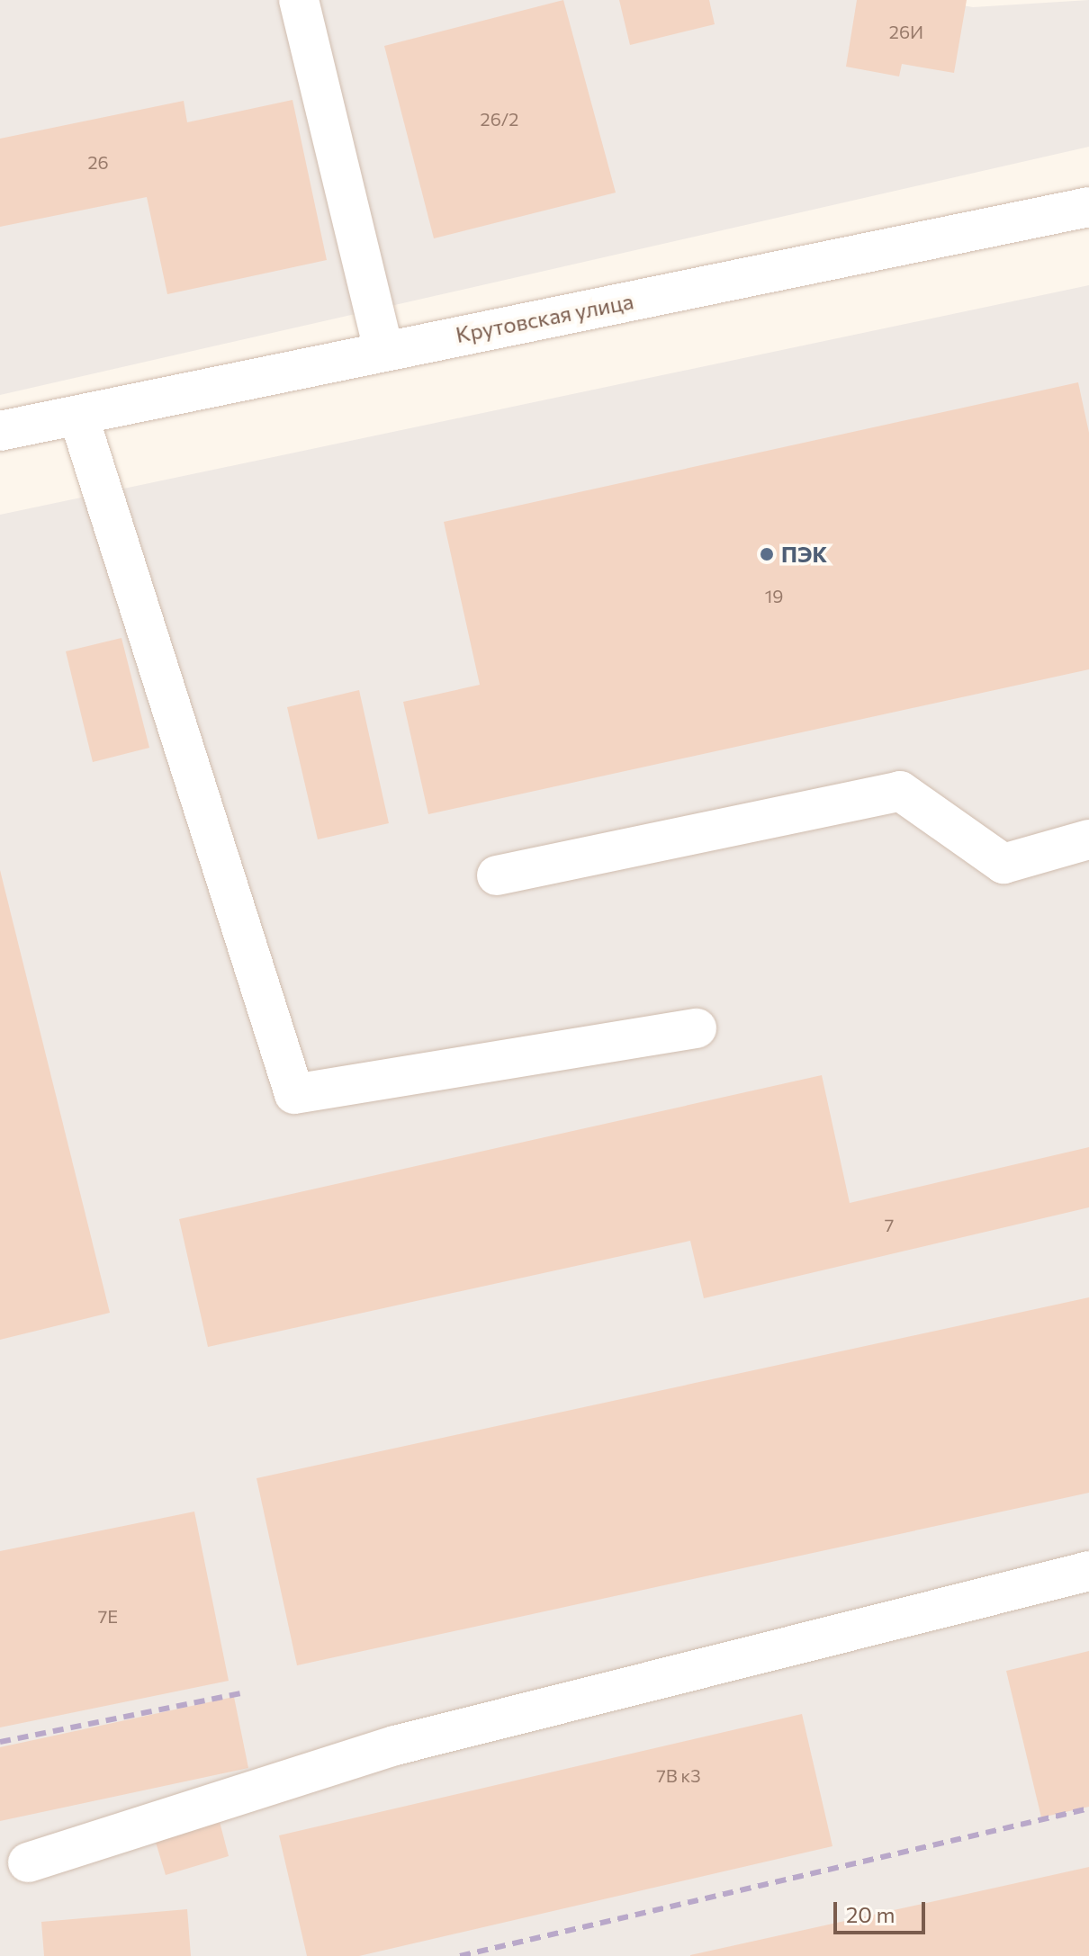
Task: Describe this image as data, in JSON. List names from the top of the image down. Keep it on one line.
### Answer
{"streets":{"street":["Крутовская улица"]},"places":["ПЭК"],"house_numbers":["26И","26/2","26","19","7","7Е","7В к3"],"scale_bar":"20 m"}
